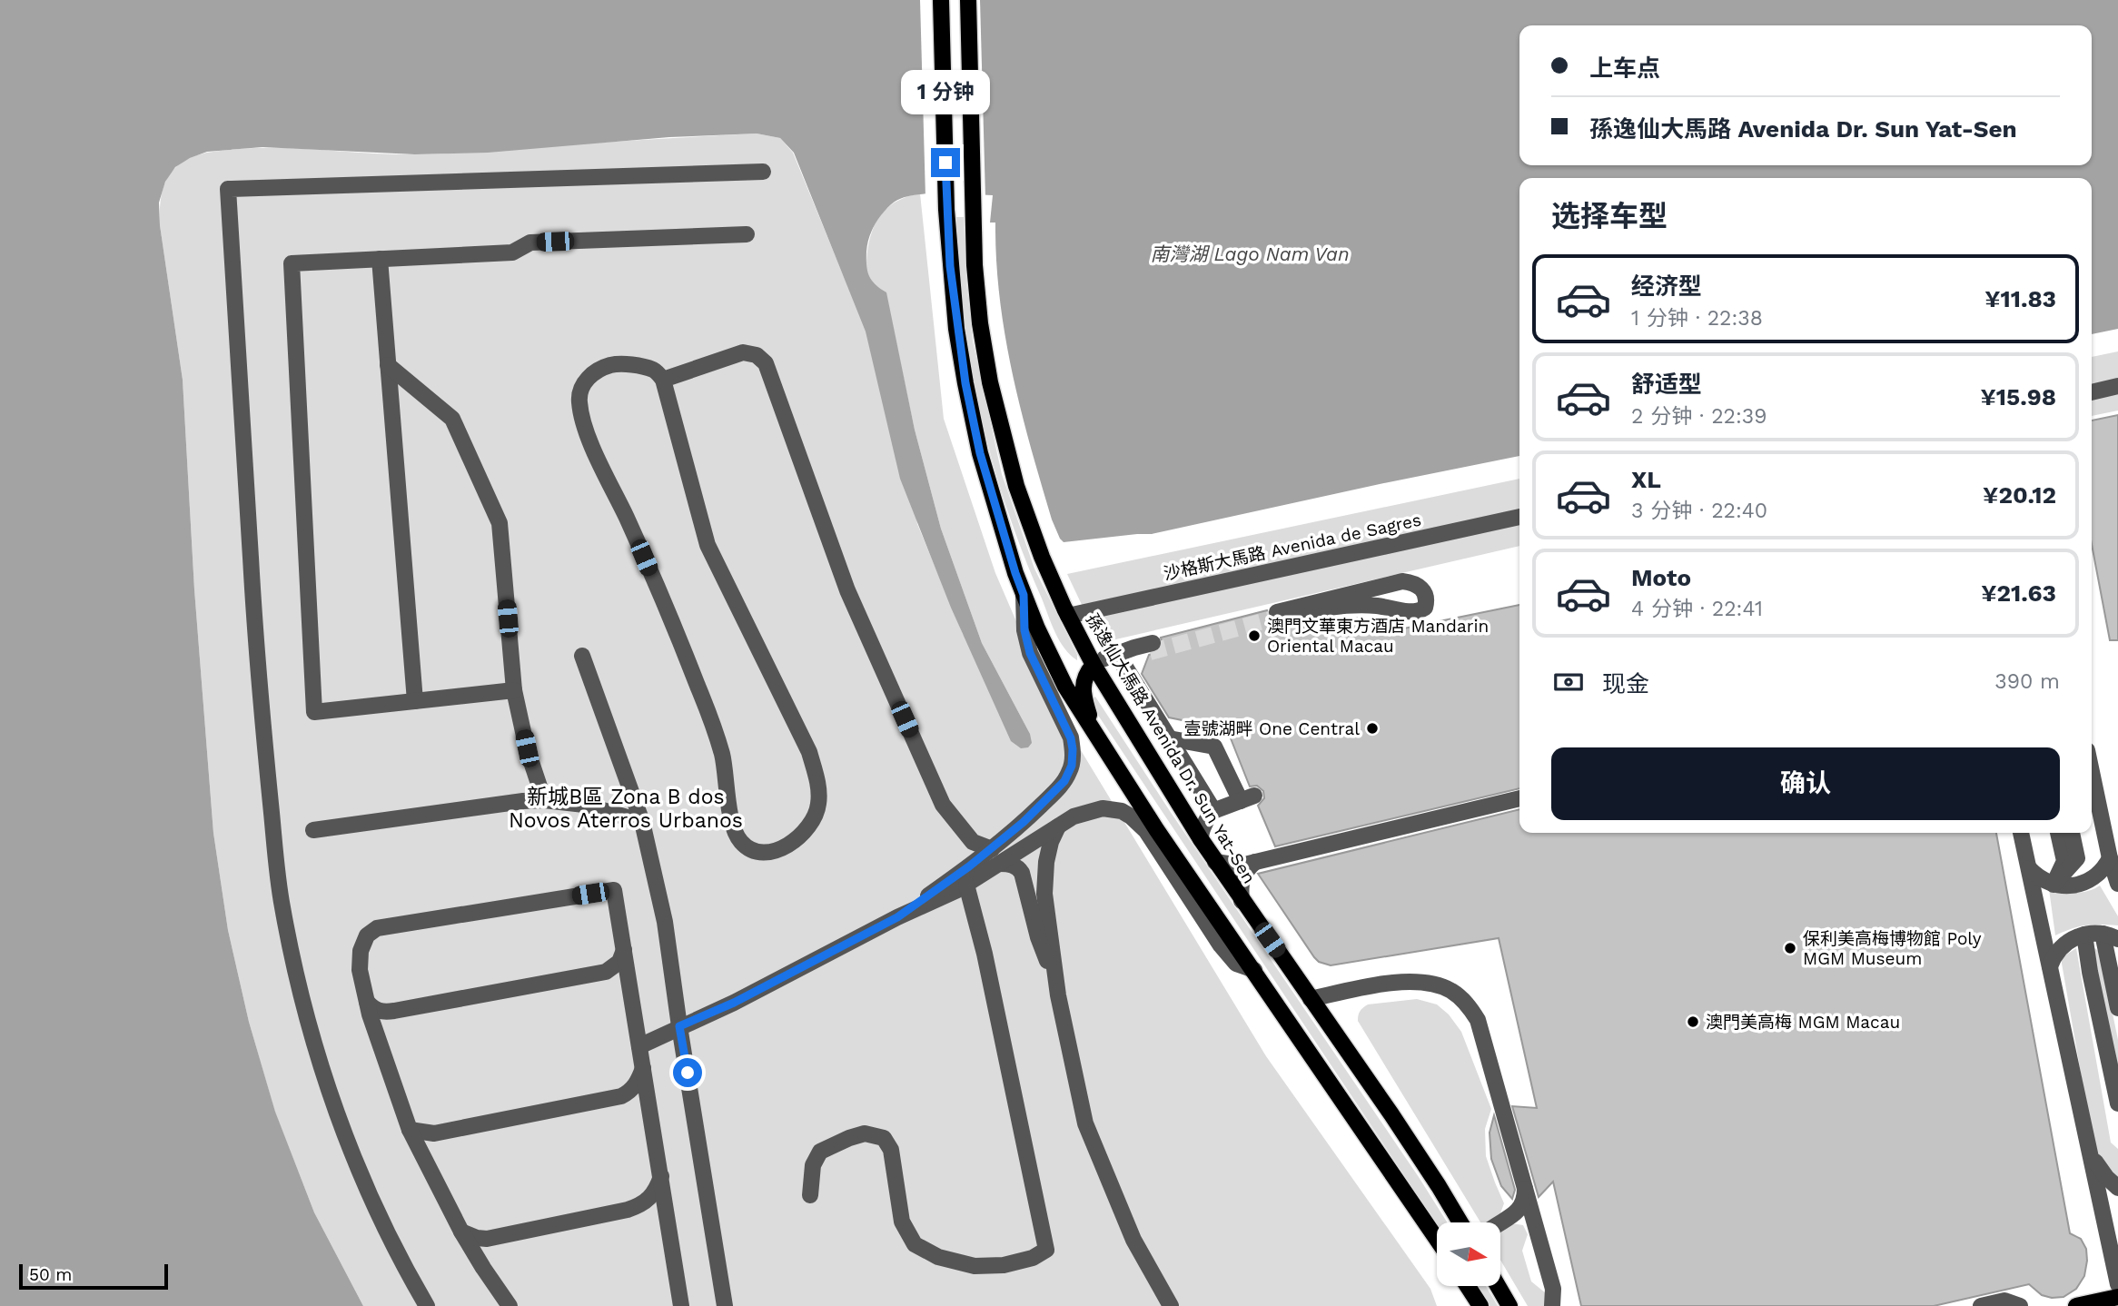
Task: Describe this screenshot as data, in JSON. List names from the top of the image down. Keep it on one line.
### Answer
{"streets":{"main road":["孫逸仙大馬路 Avenida Dr. Sun Yat-Sen"],"street":["沙格斯大馬路 Avenida de Sagres"]},"crossings":[["沙格斯大馬路 Avenida de Sagres","孫逸仙大馬路 Avenida Dr. Sun Yat-Sen"]],"districts":["新城B區 Zona B dos Novos Aterros Urbanos"],"water":["南灣湖 Lago Nam Van"],"places":["澳門文華東方酒店 Mandarin Oriental Macau","壹號湖畔 One Central","保利美高梅博物館 Poly MGM Museum","澳門美高梅 MGM Macau"],"scale_bar":"50 m","north":"right","page":{"banner":["上车点","孫逸仙大馬路 Avenida Dr. Sun Yat-Sen"],"bubble":"1 分钟","heading":"选择车型","list":[{"name":"经济型","note":"1 分钟 · 22:38","value":"¥11.83"},{"name":"舒适型","note":"2 分钟 · 22:39","value":"¥15.98"},{"name":"XL","note":"3 分钟 · 22:40","value":"¥20.12"},{"name":"Moto","note":"4 分钟 · 22:41","value":"¥21.63"}],"pay":["现金","390 m"],"buttons":"确认","scale":"50 m"}}
